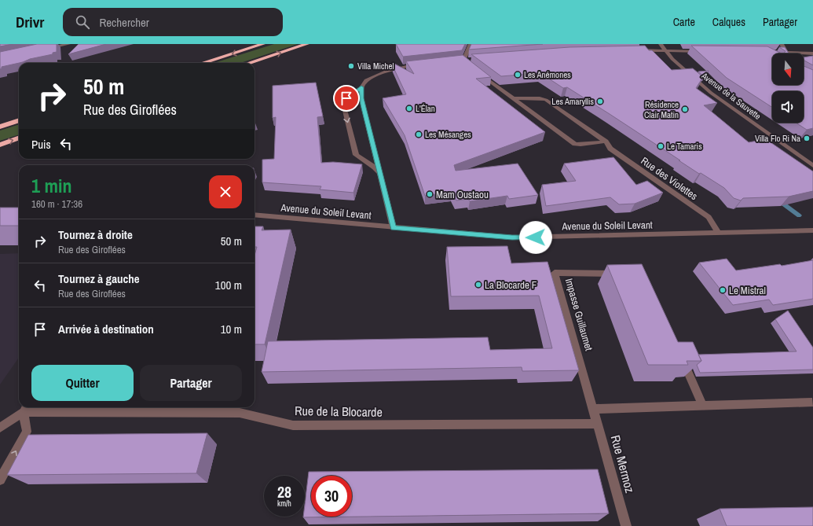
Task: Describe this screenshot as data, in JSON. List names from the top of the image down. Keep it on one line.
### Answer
{"streets":{"street":["Avenue de la Sauvette","Rue des Violettes","Avenue du Soleil Levant","Impasse Guillaumet","Rue de la Blocarde","Rue Mermoz"]},"crossings":[["Rue des Violettes","Avenue du Soleil Levant"],["Impasse Guillaumet","Rue Mermoz"],["Rue de la Blocarde","Rue Mermoz"]],"places":["Villa Michel","Les Anémones","Les Amaryllis","L'Élan","Résidence Clair Matin","Les Mésanges","Villa Flo Ri Na","Le Tamaris","Mam Oustaou","La Blocarde F","Le Mistral"],"north":"bottom","page":{"header":"Drivr","search":"Rechercher","nav":["Carte","Calques","Partager"],"turn":["50 m","Rue des Giroflées"],"then":"Puis","heading":["1 min","160 m · 17:36"],"list":[{"name":"Tournez à droite","note":"Rue des Giroflées","value":"50 m"},{"name":"Tournez à gauche","note":"Rue des Giroflées","value":"100 m"},{"name":"Arrivée à destination","value":"10 m"}],"buttons":["Quitter","Partager"],"speed":"28 km/h","limit":"30"}}
